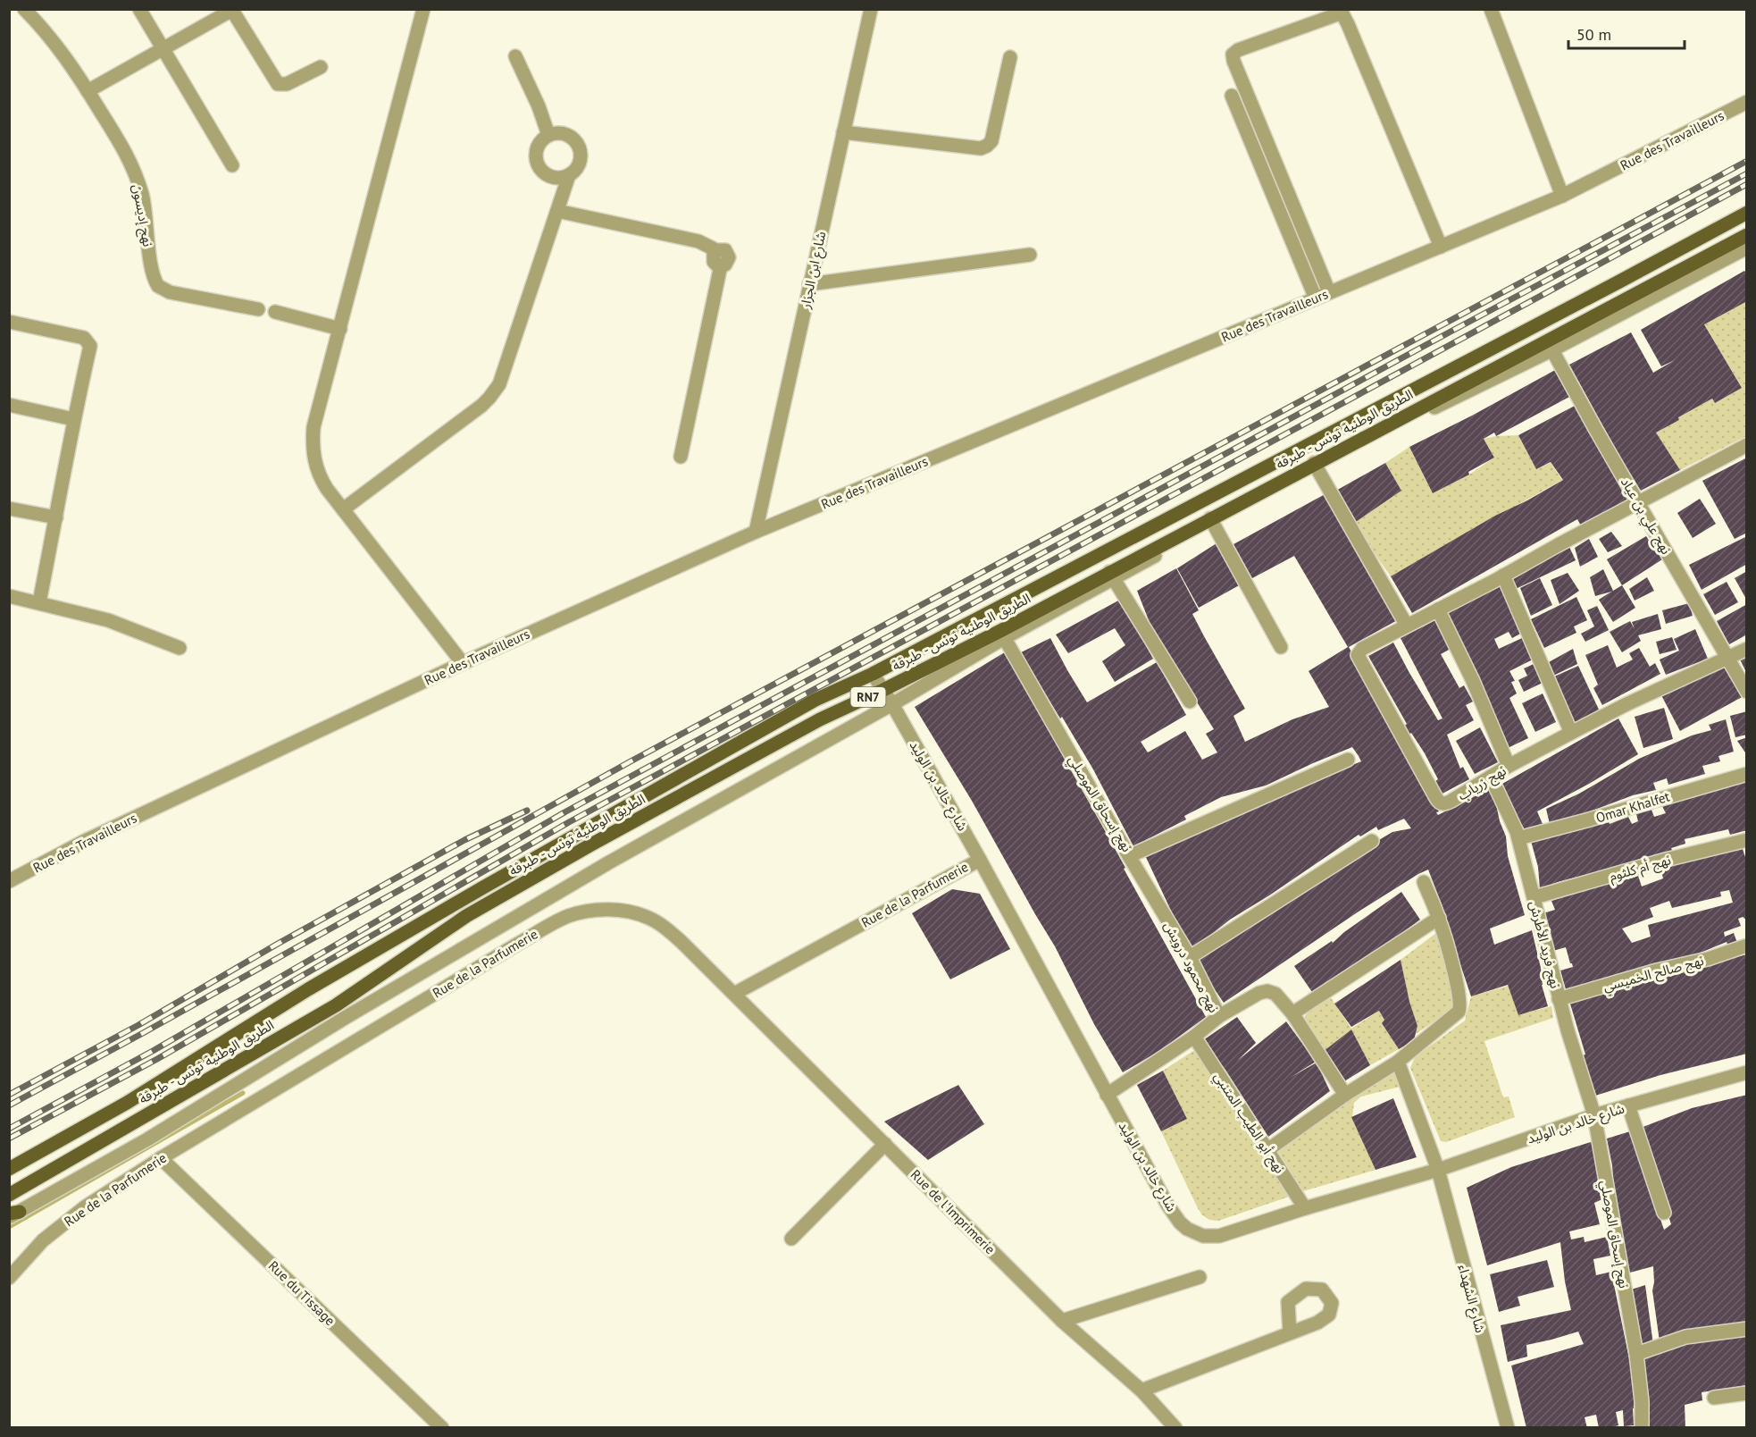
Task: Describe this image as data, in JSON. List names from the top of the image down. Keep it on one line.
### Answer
{"streets":{"main road":["الطريق الوطنية تونس - طبرقة","RN7"],"street":["Rue des Travailleurs","نهج إديسون","شارع ابن الجزار","نهج علي بن عياد","نهج زرياب","شارع خالد بن الوليد","نهج إسحاق الموصلي","Omar Khalfet","نهج أم كلثوم","Rue de la Parfumerie","نهج فريد الأطرش","نهج محمود درويش","نهج صالح الخميسي","نهج أبو الطيب المتنبي","Rue de l'Imprimerie","Rue du Tissage","شارع الشهداء"]},"crossings":[["Rue des Travailleurs","شارع ابن الجزار"],["الطريق الوطنية تونس - طبرقة","نهج علي بن عياد"],["الطريق الوطنية تونس - طبرقة","شارع خالد بن الوليد"],["الطريق الوطنية تونس - طبرقة","نهج إسحاق الموصلي"],["نهج علي بن عياد","نهج زرياب"],["نهج زرياب","نهج فريد الأطرش"],["شارع خالد بن الوليد","نهج إسحاق الموصلي"],["شارع خالد بن الوليد","Rue de la Parfumerie"],["شارع خالد بن الوليد","نهج فريد الأطرش"],["شارع خالد بن الوليد","نهج محمود درويش"],["شارع خالد بن الوليد","نهج أبو الطيب المتنبي"],["شارع خالد بن الوليد","شارع الشهداء"],["نهج إسحاق الموصلي","نهج فريد الأطرش"],["نهج إسحاق الموصلي","نهج محمود درويش"],["Omar Khalfet","نهج فريد الأطرش"],["نهج أم كلثوم","نهج فريد الأطرش"],["Rue de la Parfumerie","Rue de l'Imprimerie"],["Rue de la Parfumerie","Rue du Tissage"],["نهج فريد الأطرش","نهج صالح الخميسي"],["نهج محمود درويش","نهج أبو الطيب المتنبي"]],"scale_bar":"50 m"}
